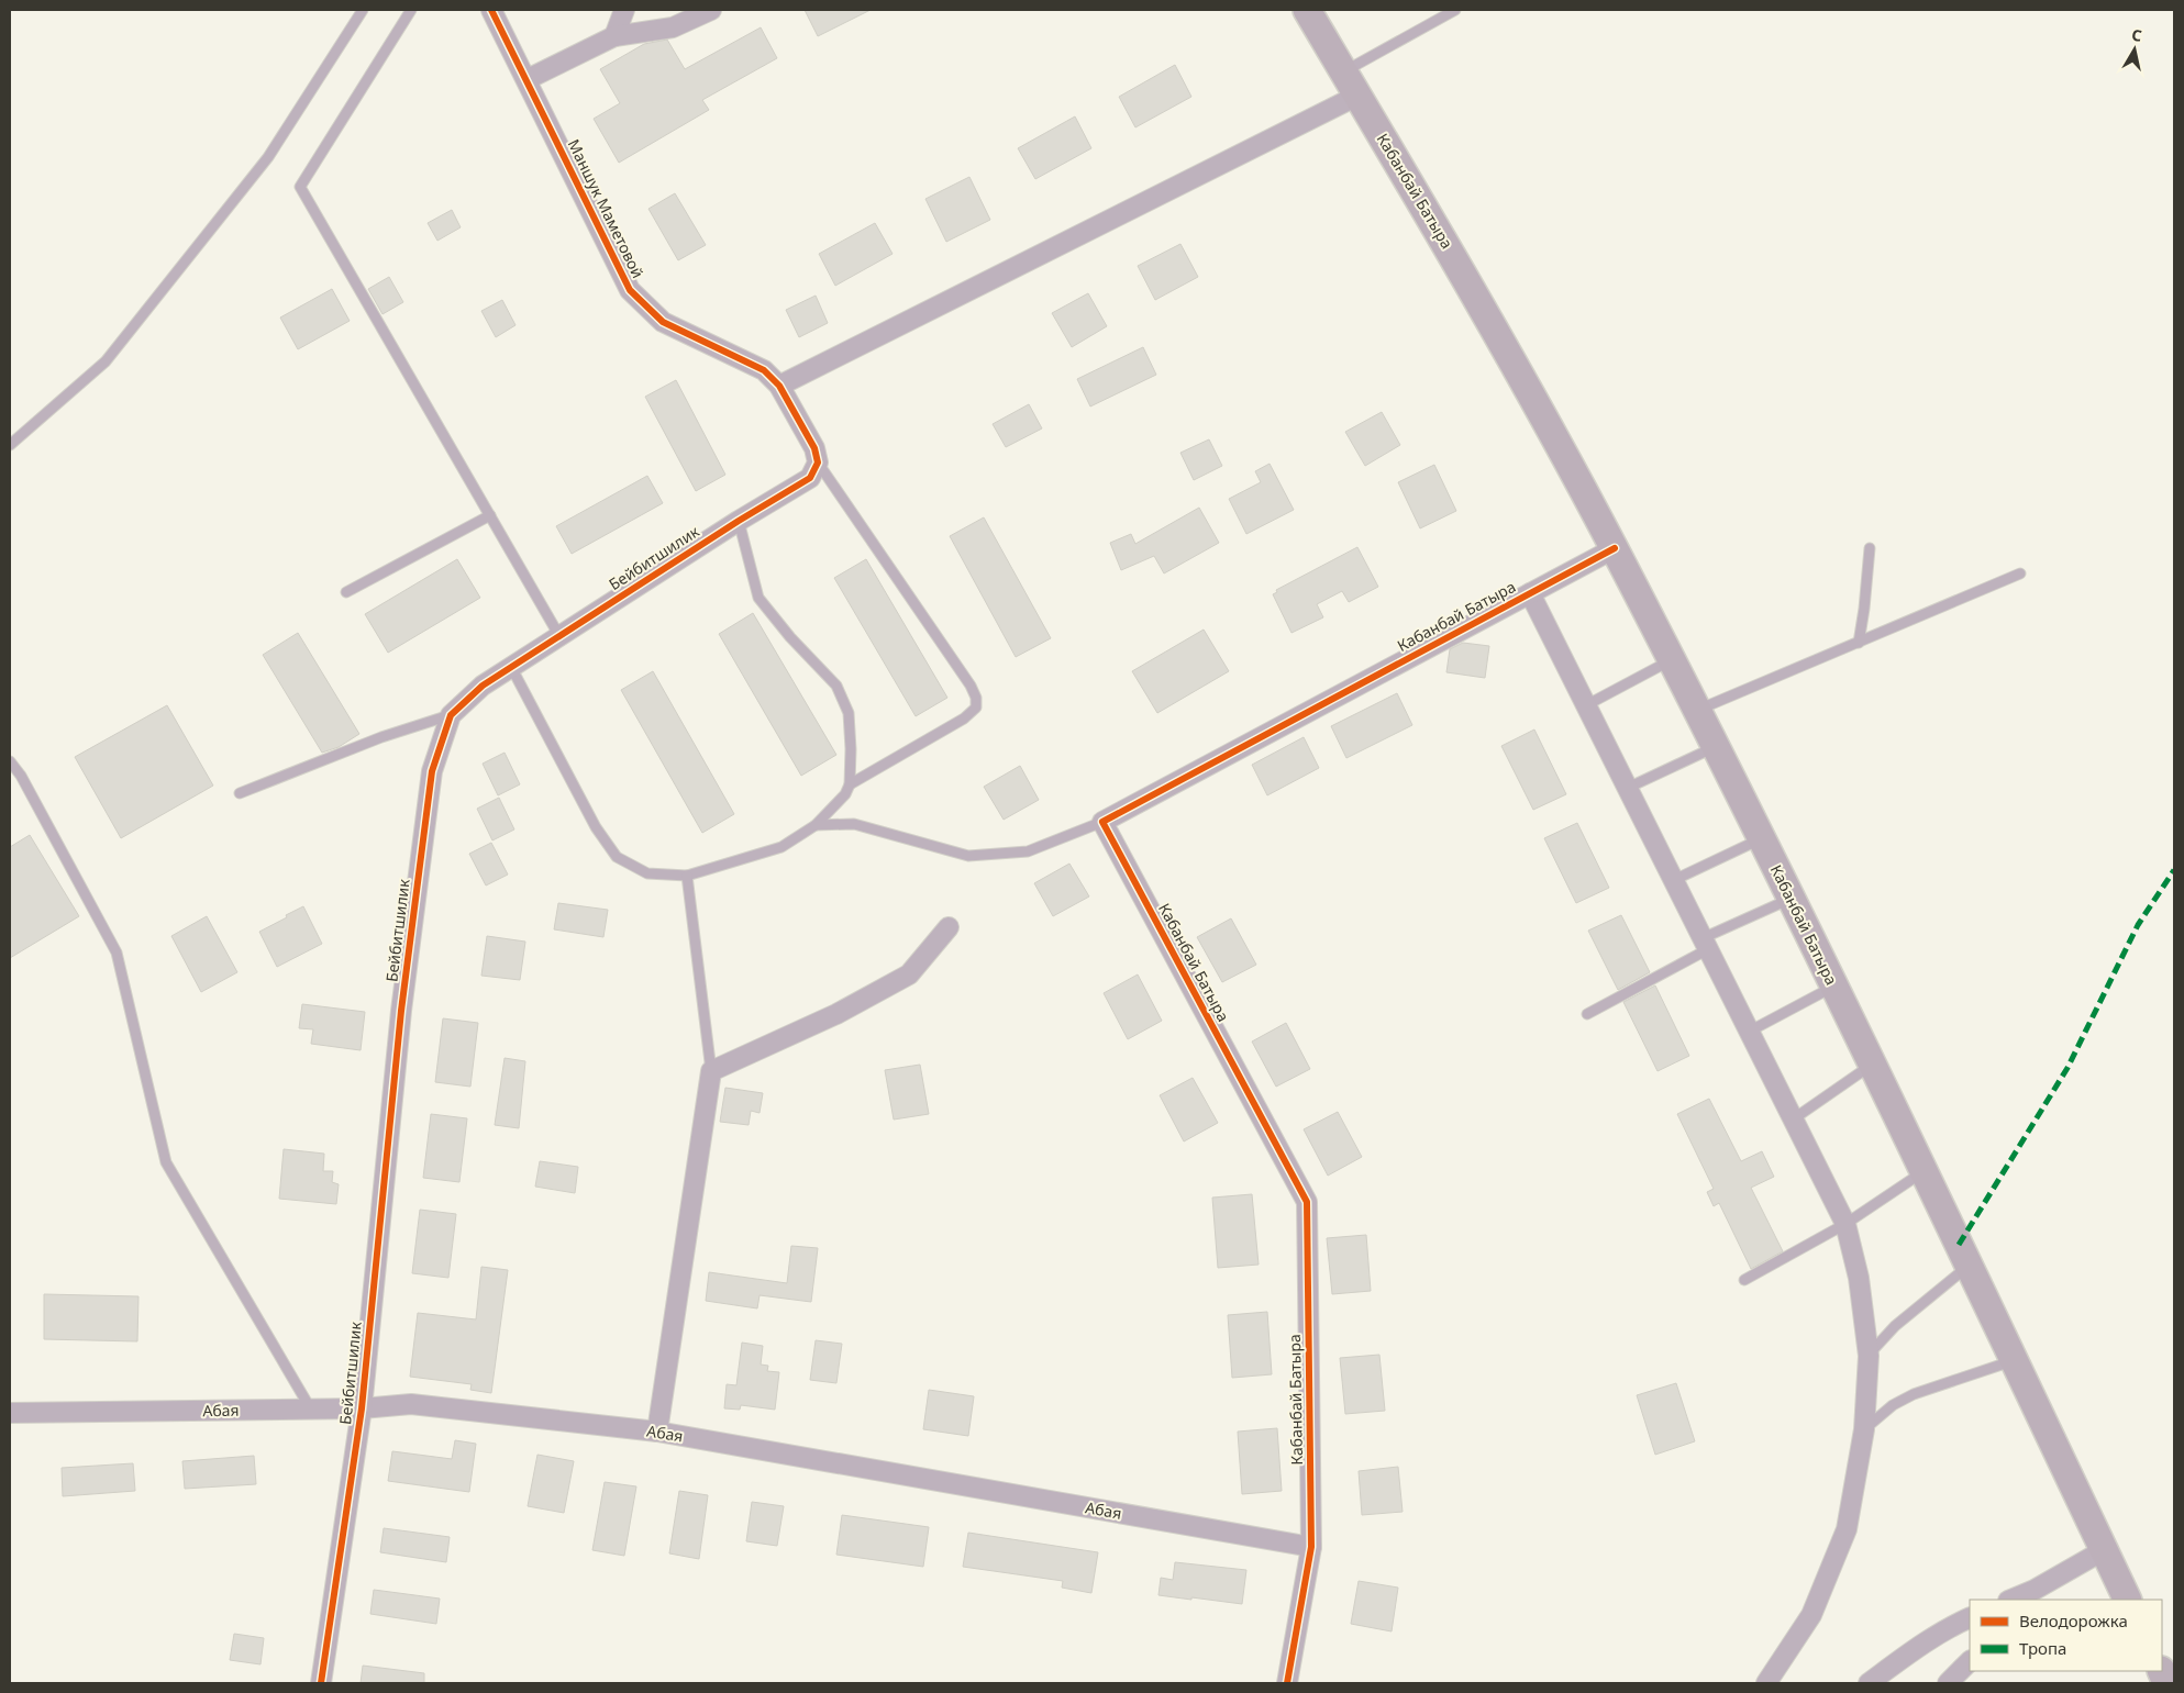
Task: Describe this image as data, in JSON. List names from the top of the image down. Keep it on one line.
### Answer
{"streets":{"main road":["Кабанбай Батыра"],"street":["Маншук Маметовой","Бейбитшилик","Абая"]},"crossings":[["Кабанбай Батыра","Абая"],["Бейбитшилик","Абая"]],"legend":["Велодорожка","Тропа"],"north":"top"}
